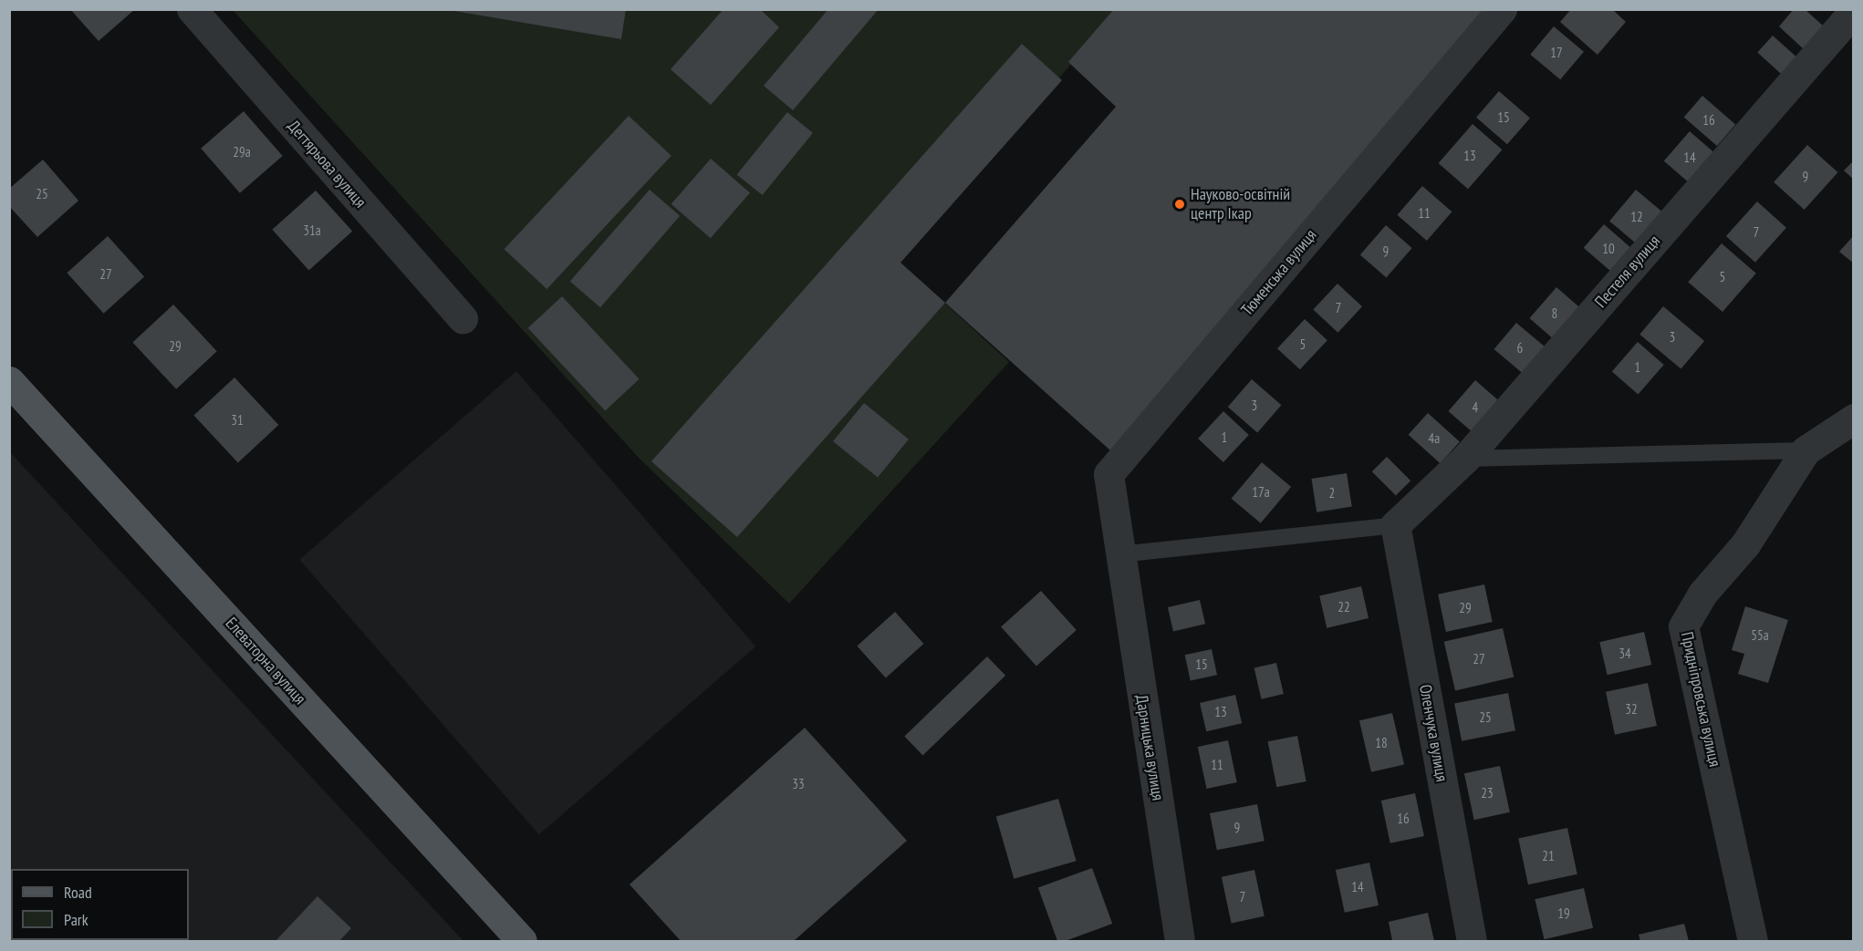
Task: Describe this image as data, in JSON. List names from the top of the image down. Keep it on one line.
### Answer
{"streets":{"main road":["Елеваторна вулиця"],"street":["Дегтярьова вулиця","Пестеля вулиця","Тюменська вулиця","Придніпровська вулиця","Оленчука вулиця","Дарницька вулиця"]},"crossings":[["Пестеля вулиця","Оленчука вулиця"],["Тюменська вулиця","Дарницька вулиця"]],"places":["Науково-освітній центр Ікар"],"house_numbers":["17","15","16","29а","13","14","9","25","11","12","31а","7","10","9","27","5","7","8","3","5","29","6","1","3","4","31","1","4а","17а","2","22","29","55а","34","27","15","32","13","25","18","11","33","23","16","9","21","14","7","19"],"legend":["Road","Park"]}
